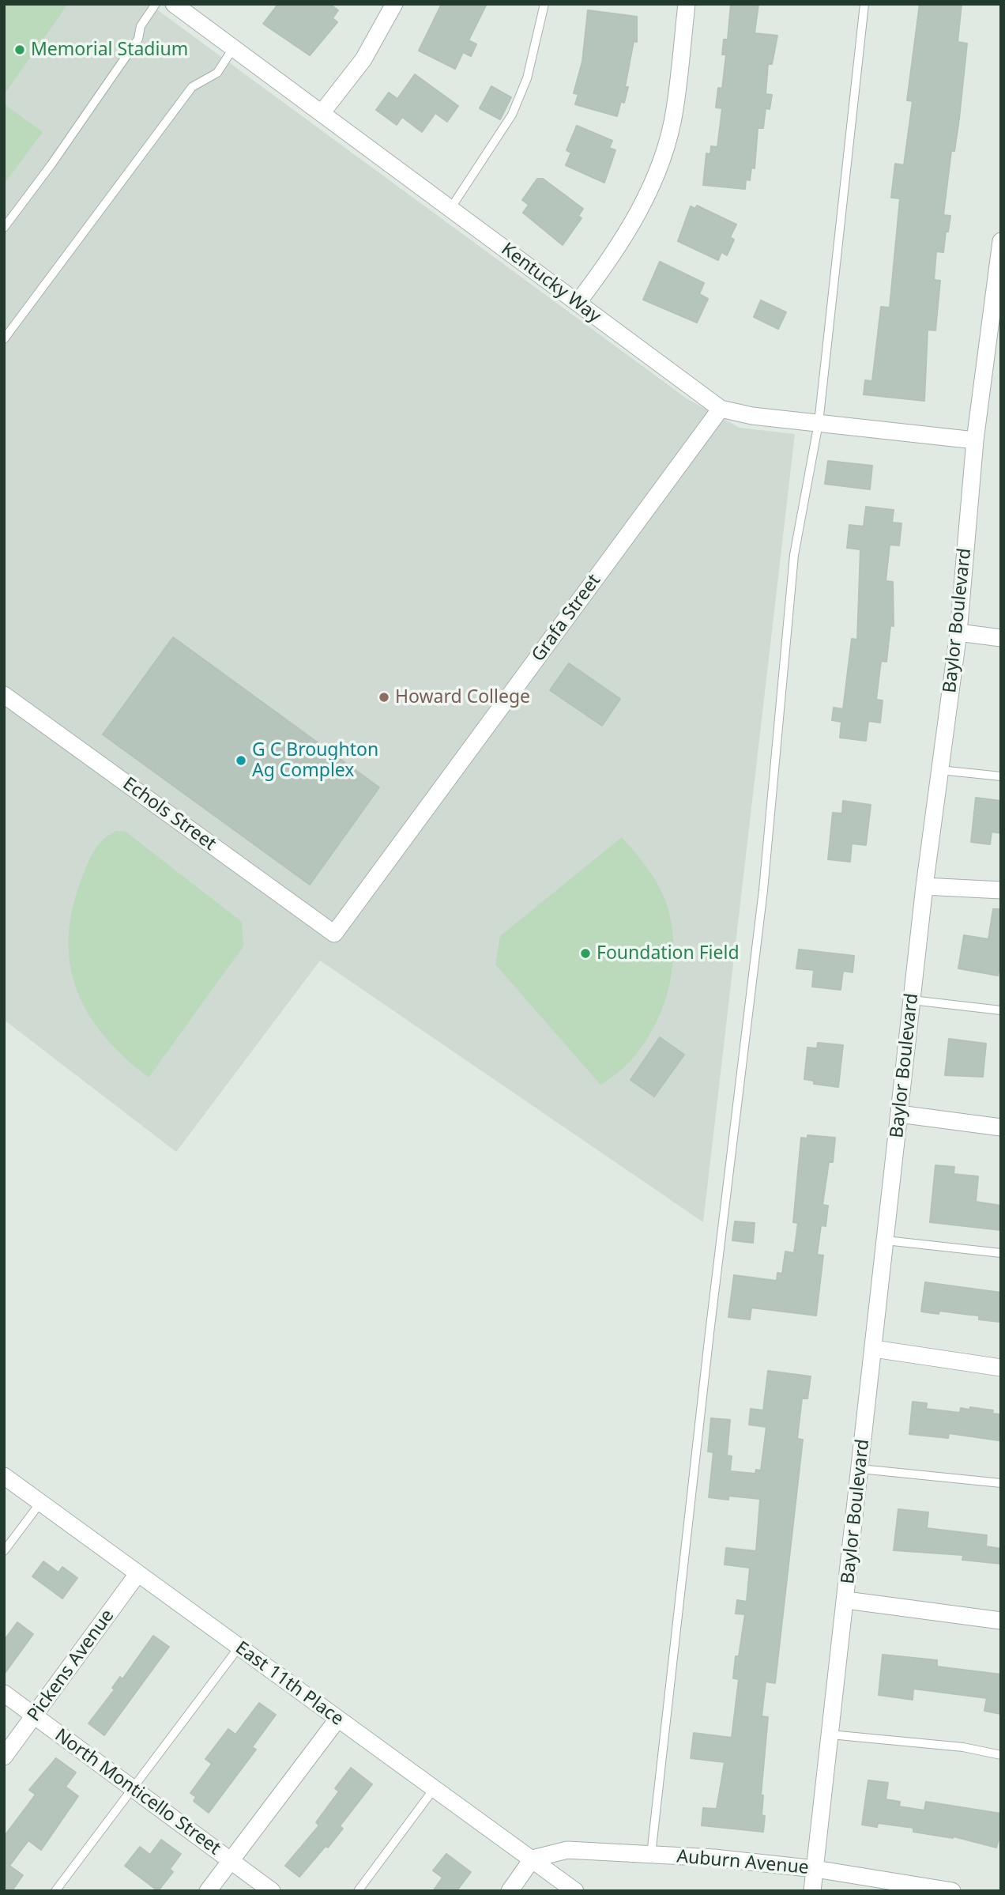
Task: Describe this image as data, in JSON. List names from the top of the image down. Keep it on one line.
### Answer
{"streets":{"street":["Kentucky Way","Grafa Street","Baylor Boulevard","Echols Street","Pickens Avenue","East 11th Place","North Monticello Street","Auburn Avenue"]},"crossings":[["Kentucky Way","Grafa Street"],["Kentucky Way","Baylor Boulevard"],["Grafa Street","Echols Street"],["Baylor Boulevard","Auburn Avenue"],["Pickens Avenue","East 11th Place"],["Pickens Avenue","North Monticello Street"],["East 11th Place","Auburn Avenue"]],"places":["Memorial Stadium","Howard College","G C Broughton Ag Complex","Foundation Field"]}
